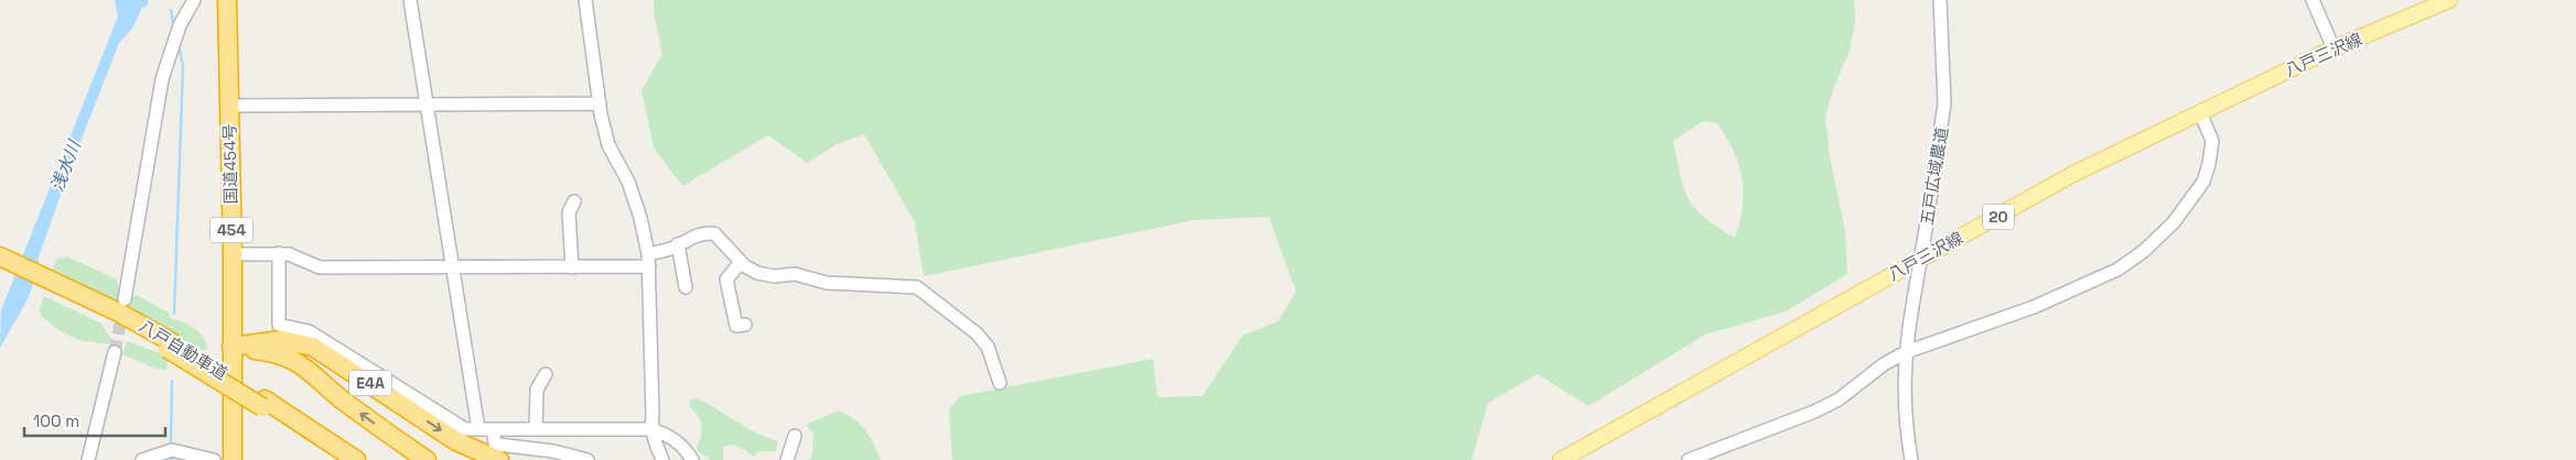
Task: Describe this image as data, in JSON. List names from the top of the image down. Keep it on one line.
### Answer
{"streets":{"highway":["国道454号","454","八戸自動車道","E4A"],"main road":["八戸三沢線","20"],"street":["五戸広域農道"]},"crossings":[["国道454号","E4A"]],"water":["浅水川"],"scale_bar":"100 m"}
